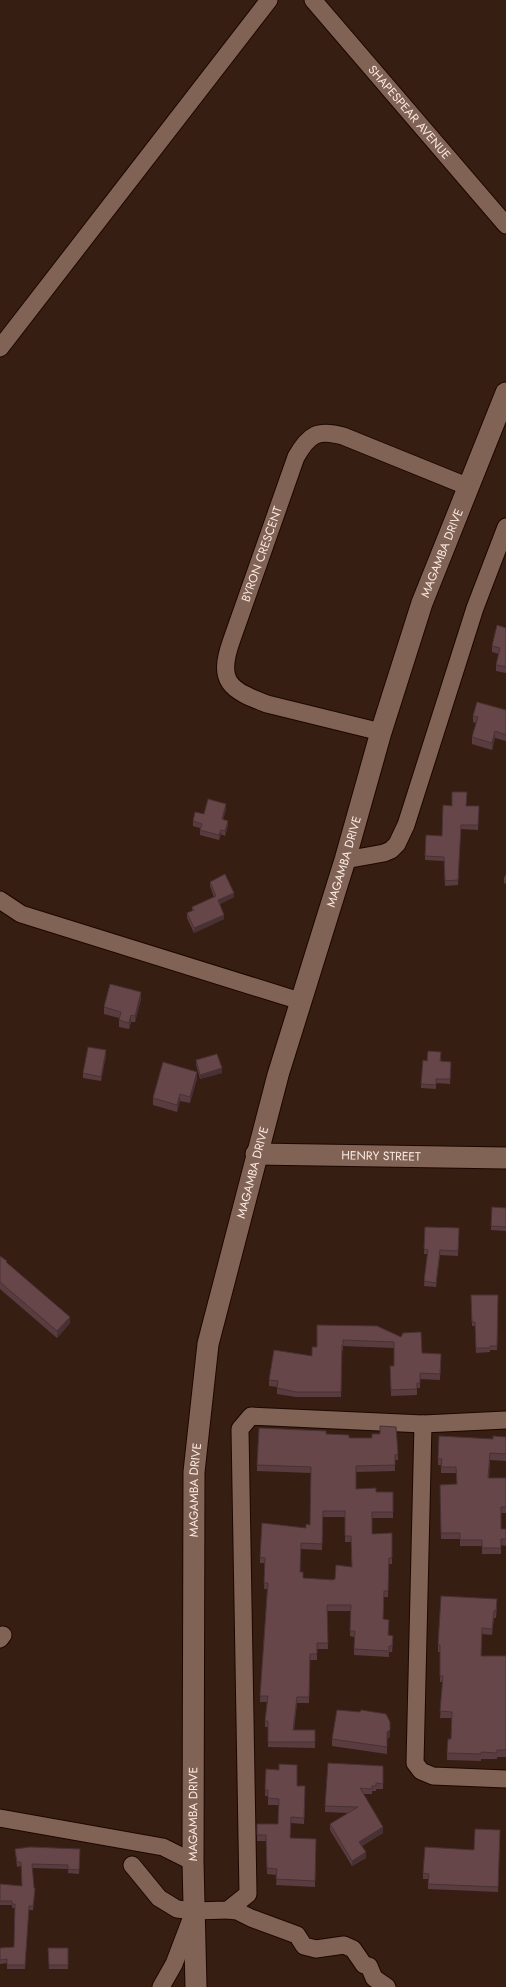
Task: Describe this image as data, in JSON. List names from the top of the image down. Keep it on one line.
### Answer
{"streets":{"street":["SHAPESPEAR AVENUE","MAGAMBA DRIVE","BYRON CRESCENT","HENRY STREET"]},"crossings":[["MAGAMBA DRIVE","BYRON CRESCENT"],["MAGAMBA DRIVE","HENRY STREET"]]}
